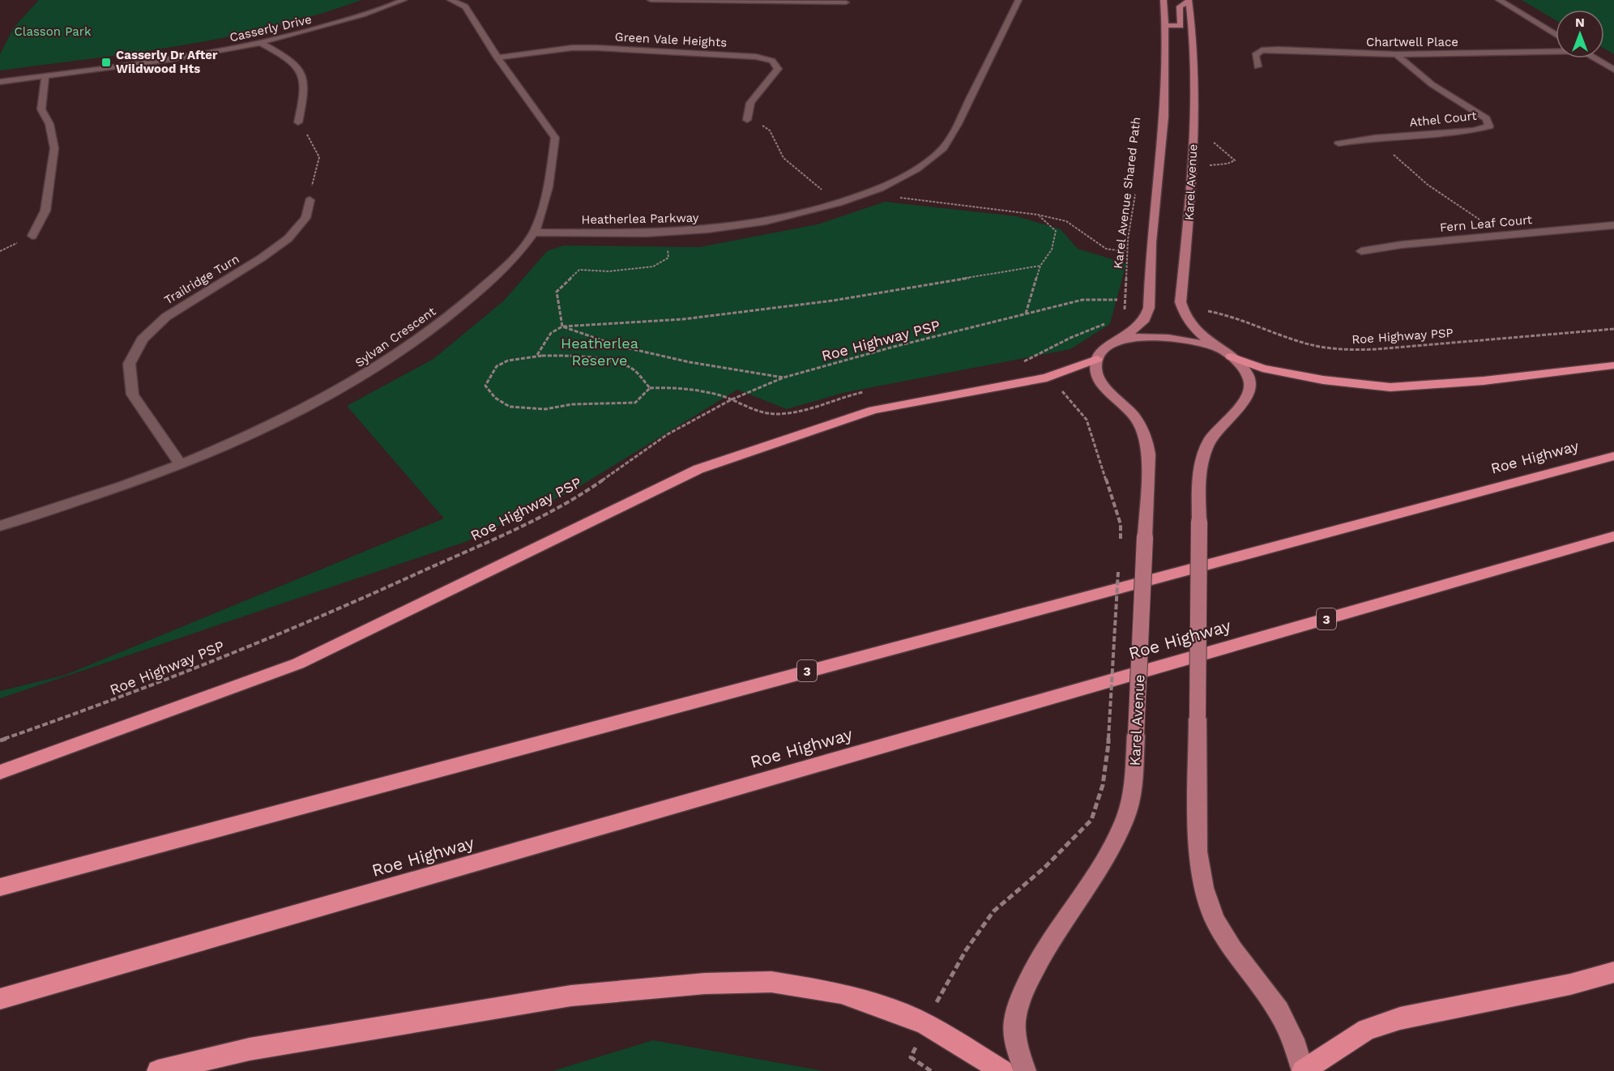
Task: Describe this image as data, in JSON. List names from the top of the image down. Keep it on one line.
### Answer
{"streets":{"highway":["Roe Highway","3"],"main road":["Karel Avenue"],"street":["Casserly Drive","Green Vale Heights","Chartwell Place","Athel Court","Heatherlea Parkway","Fern Leaf Court","Trailridge Turn","Sylvan Crescent"],"path":["Karel Avenue Shared Path","Roe Highway PSP"]},"crossings":[["Green Vale Heights","Sylvan Crescent"],["Chartwell Place","Athel Court"],["Heatherlea Parkway","Sylvan Crescent"],["Trailridge Turn","Sylvan Crescent"]],"parks":["Classon Park","Heatherlea Reserve"],"places":{"transit":["Casserly Dr After Wildwood Hts"]},"north":"top"}
